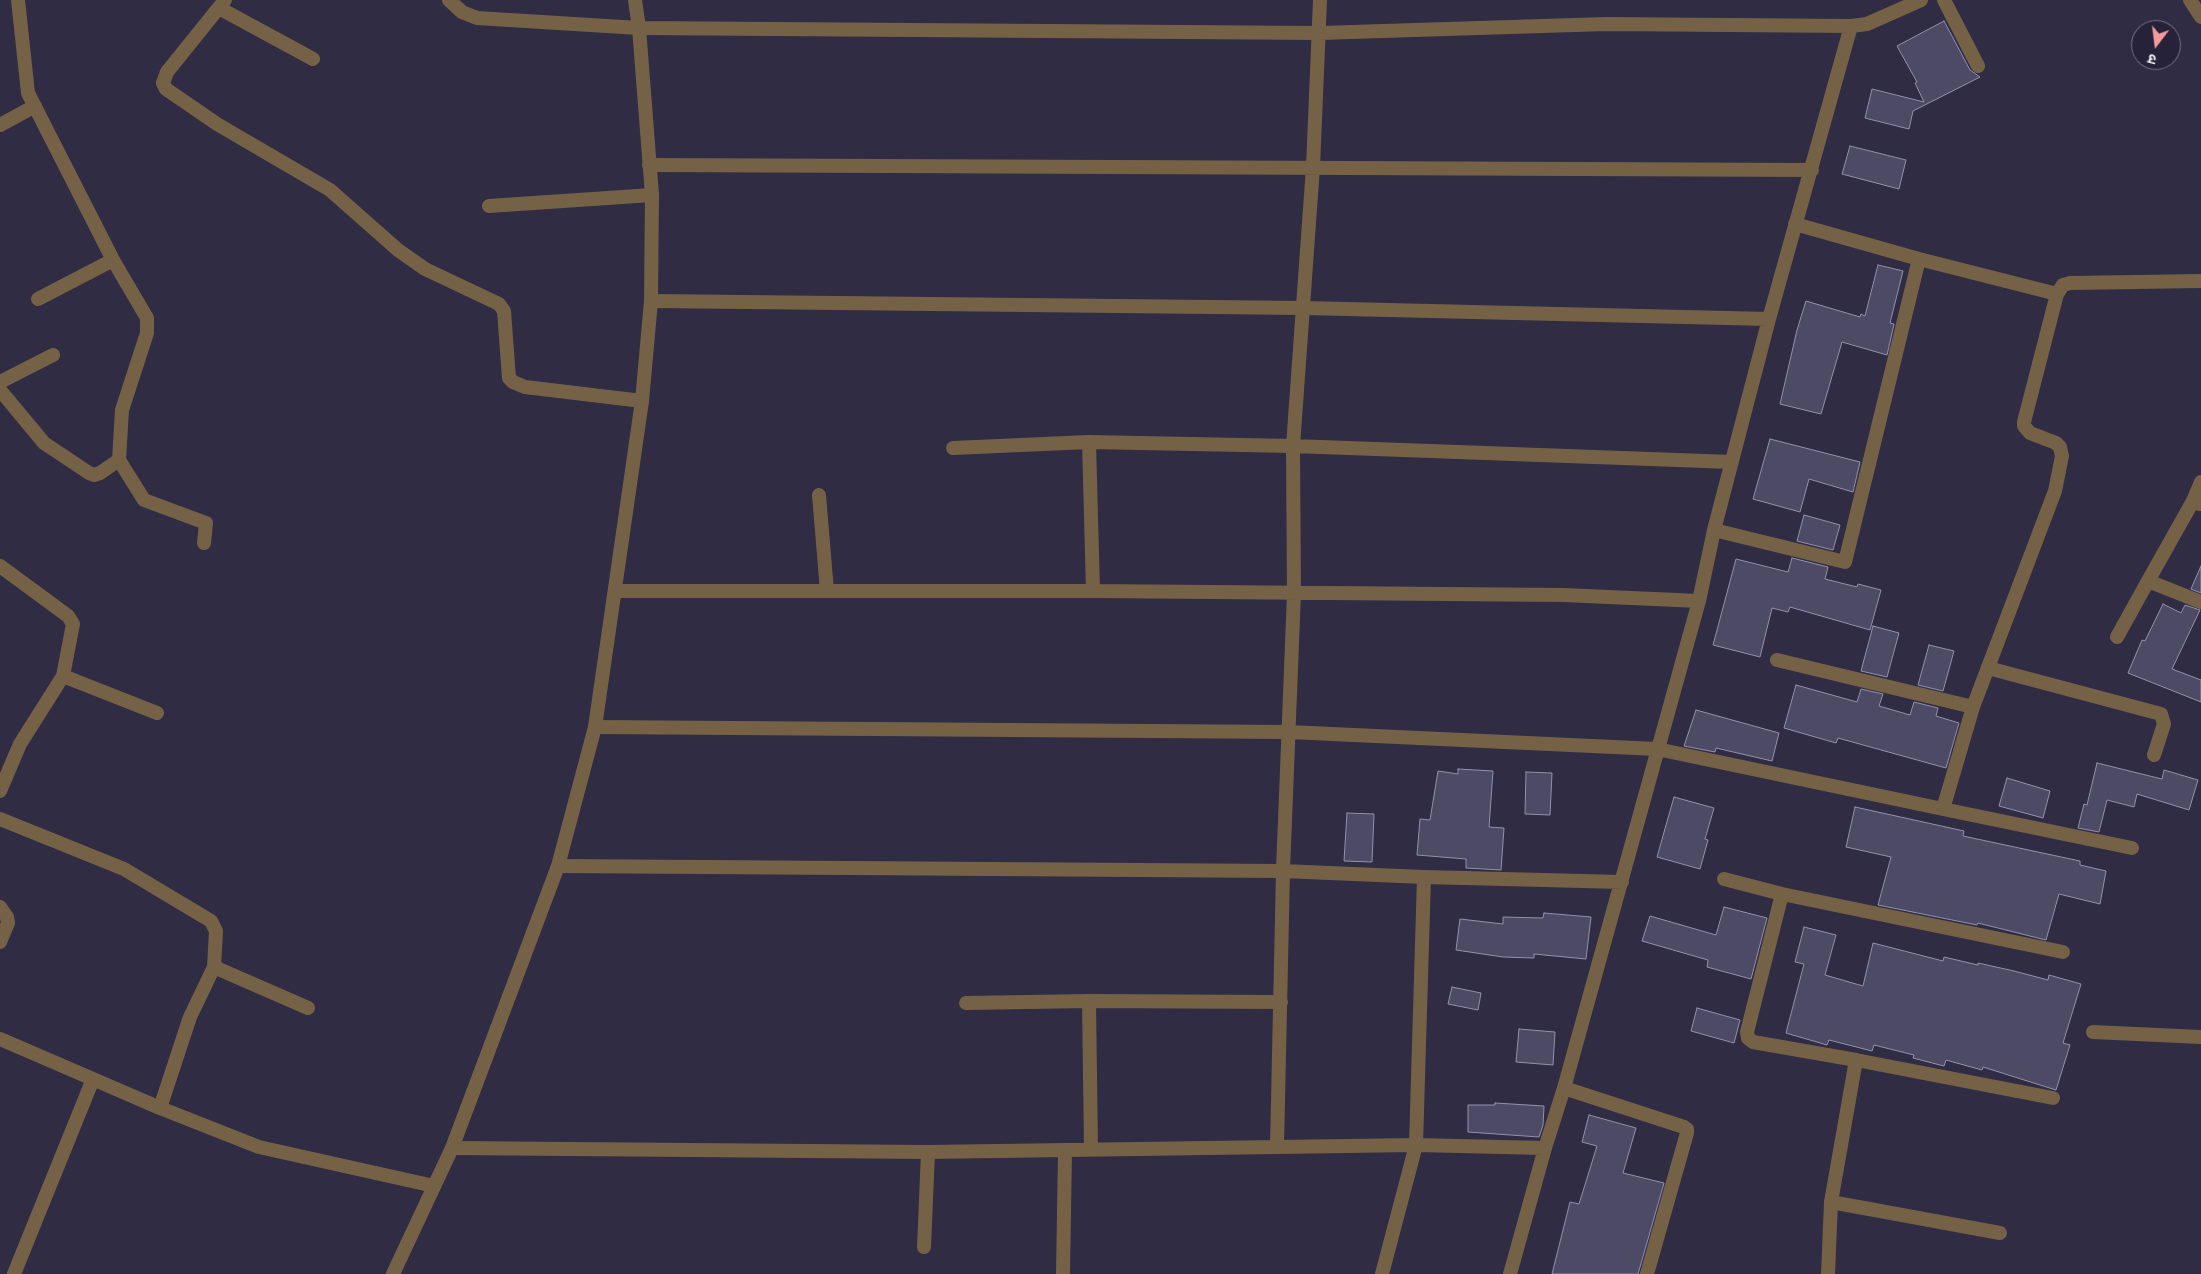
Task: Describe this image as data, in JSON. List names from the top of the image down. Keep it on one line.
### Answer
{"north":"bottom"}
